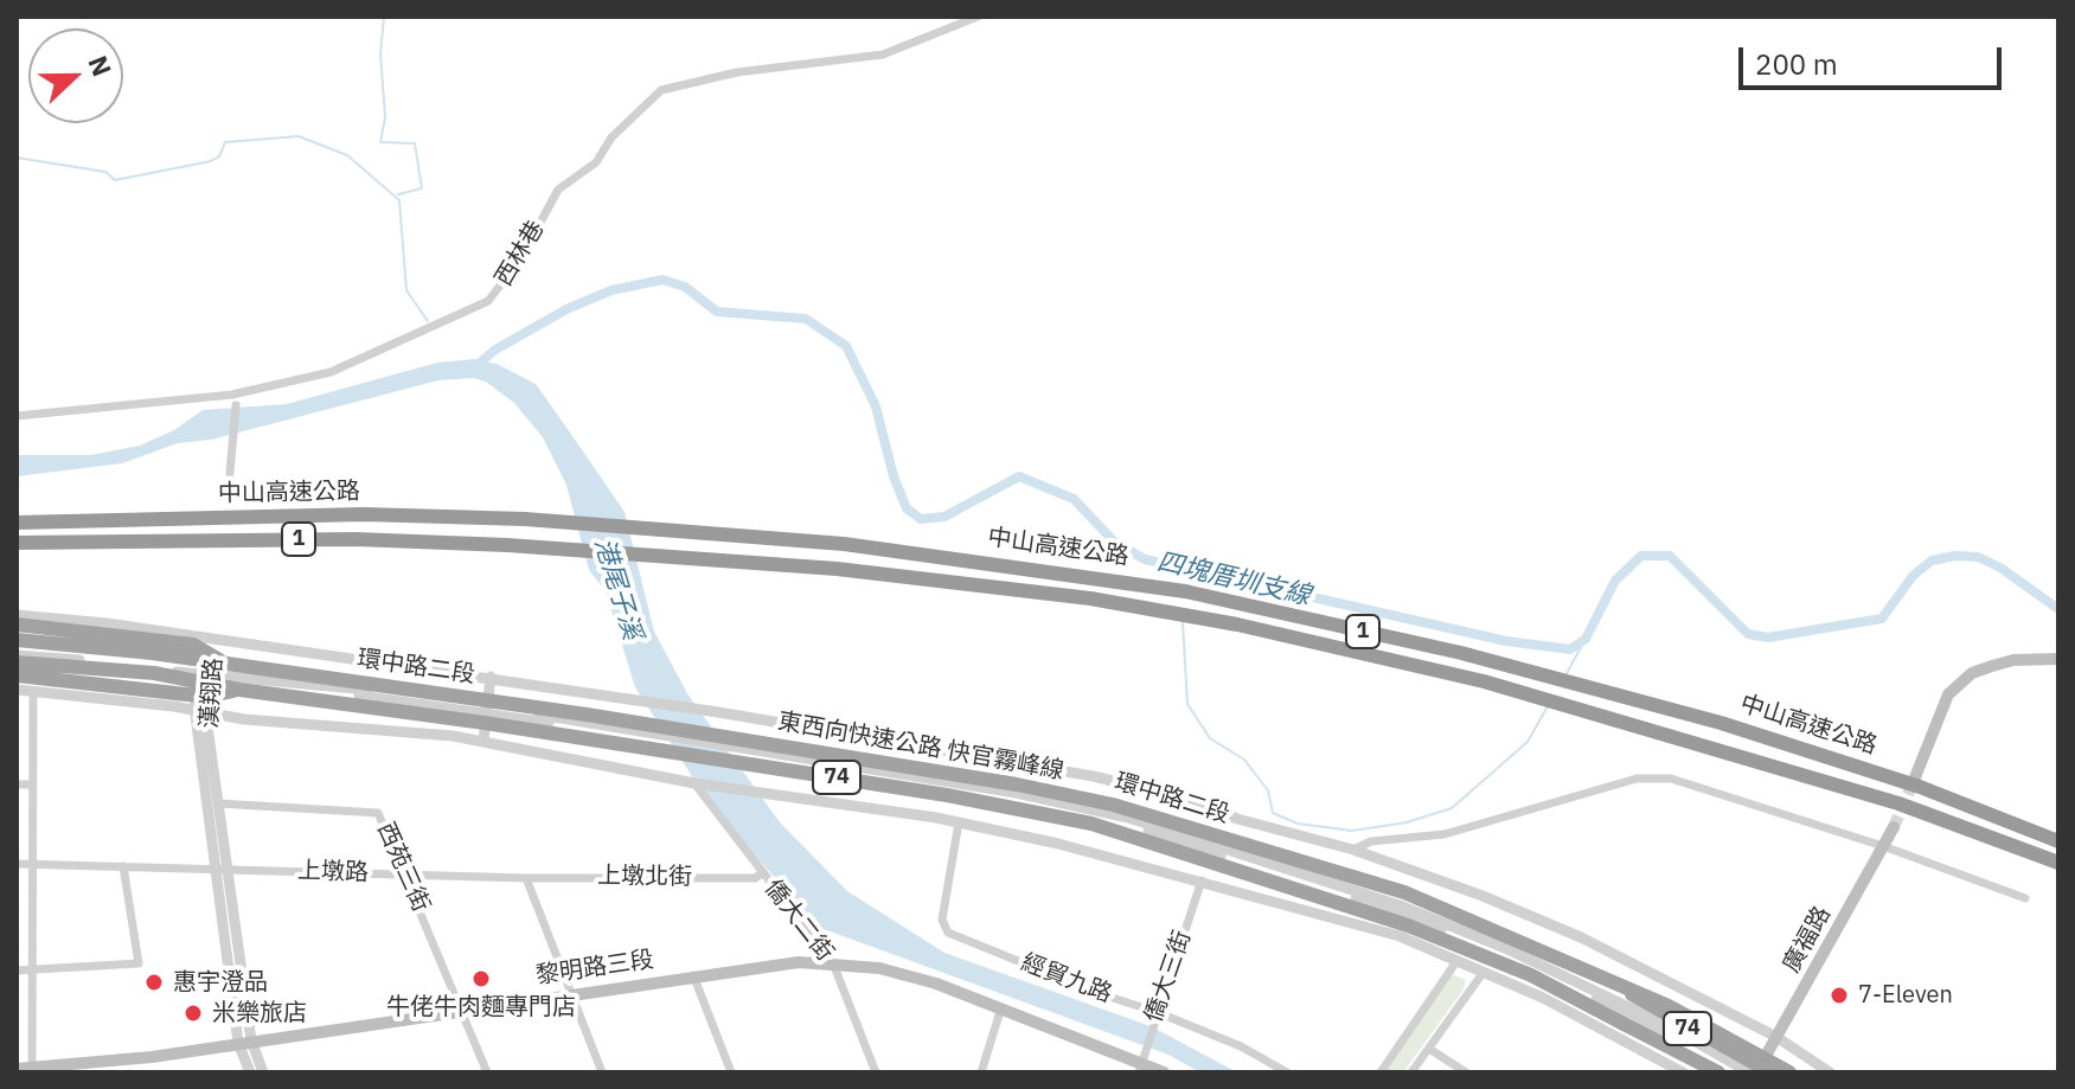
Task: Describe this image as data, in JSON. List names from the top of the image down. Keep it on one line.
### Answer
{"streets":{"highway":["中山高速公路","1","東西向快速公路 快官霧峰線","74"],"main road":["廣福路","黎明路三段"],"street":["西林巷","環中路二段","漢翔路","西苑三街","上墩路","上墩北街","僑大二街","僑大三街","經貿九路"]},"crossings":[["環中路二段","漢翔路"],["環中路二段","東西向快速公路 快官霧峰線"],["環中路二段","廣福路"],["漢翔路","東西向快速公路 快官霧峰線"],["漢翔路","西苑三街"],["漢翔路","上墩路"],["漢翔路","黎明路三段"],["西苑三街","上墩路"],["西苑三街","黎明路三段"],["上墩路","上墩北街"],["上墩北街","僑大二街"],["僑大二街","黎明路三段"],["黎明路三段","僑大三街"],["僑大三街","經貿九路"]],"water":["四塊厝圳支線","港尾子溪"],"places":["牛佬牛肉麵專門店","惠宇澄品","7-Eleven","米樂旅店"],"scale_bar":"200 m","north":"right"}
